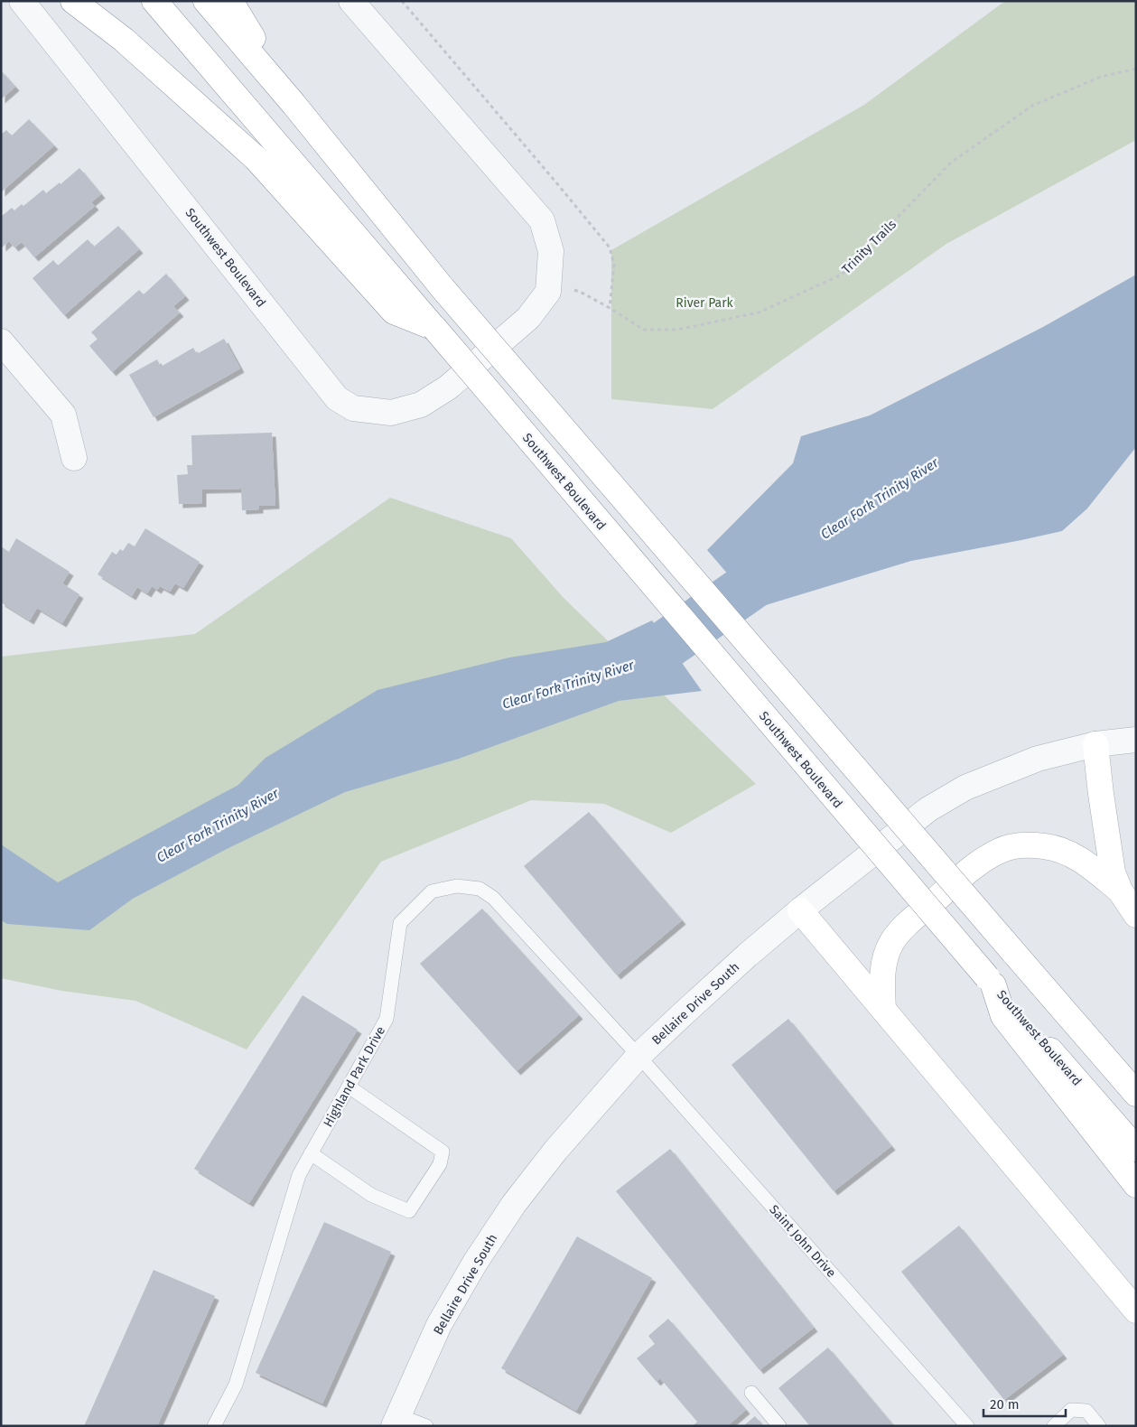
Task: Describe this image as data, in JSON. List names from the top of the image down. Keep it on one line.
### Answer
{"streets":{"main road":["Southwest Boulevard"],"street":["Bellaire Drive South"],"lane":["Highland Park Drive","Saint John Drive"],"path":["Trinity Trails"]},"crossings":[["Trinity Trails","Southwest Boulevard"],["Bellaire Drive South","Highland Park Drive"],["Bellaire Drive South","Saint John Drive"],["Highland Park Drive","Saint John Drive"]],"water":["Clear Fork Trinity River"],"parks":["River Park"],"scale_bar":"20 m"}
